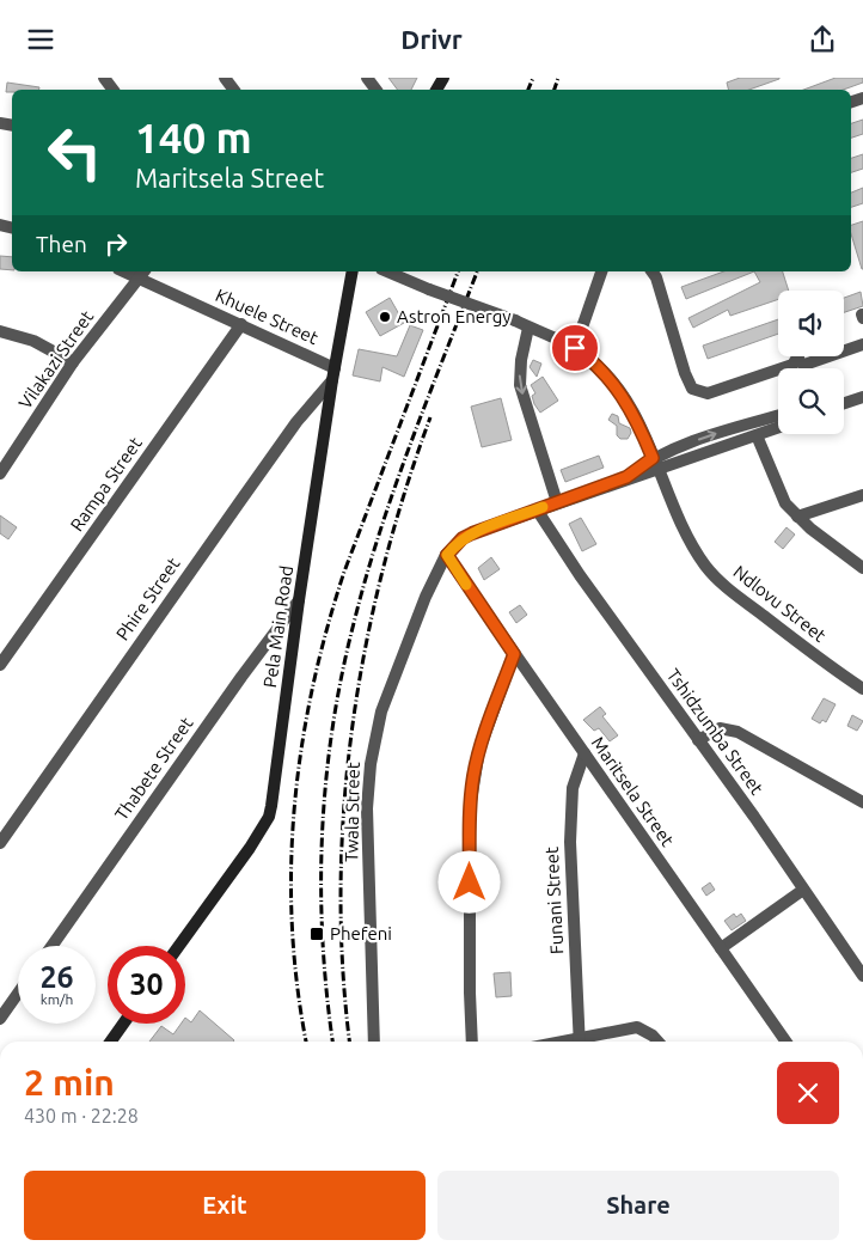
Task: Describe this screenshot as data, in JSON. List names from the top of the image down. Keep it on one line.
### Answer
{"streets":{"main road":["Pela Main Road"],"street":["Khuele Street","Vilakazi Street","Rampa Street","Phire Street","Ndlovu Street","Tshidzumba Street","Thabete Street","Maritsela Street","Twala Street","Funani Street"]},"crossings":[["Khuele Street","Vilakazi Street"],["Khuele Street","Rampa Street"],["Khuele Street","Pela Main Road"],["Phire Street","Pela Main Road"],["Pela Main Road","Thabete Street"],["Maritsela Street","Twala Street"],["Maritsela Street","Funani Street"]],"places":{"other":["Astron Energy"],"transit":["Phefeni"]},"page":{"header":"Drivr","turn":["140 m","Maritsela Street"],"then":"Then","speed":"26 km/h","limit":"30","heading":["2 min","430 m · 22:28"],"buttons":["Exit","Share"]}}
